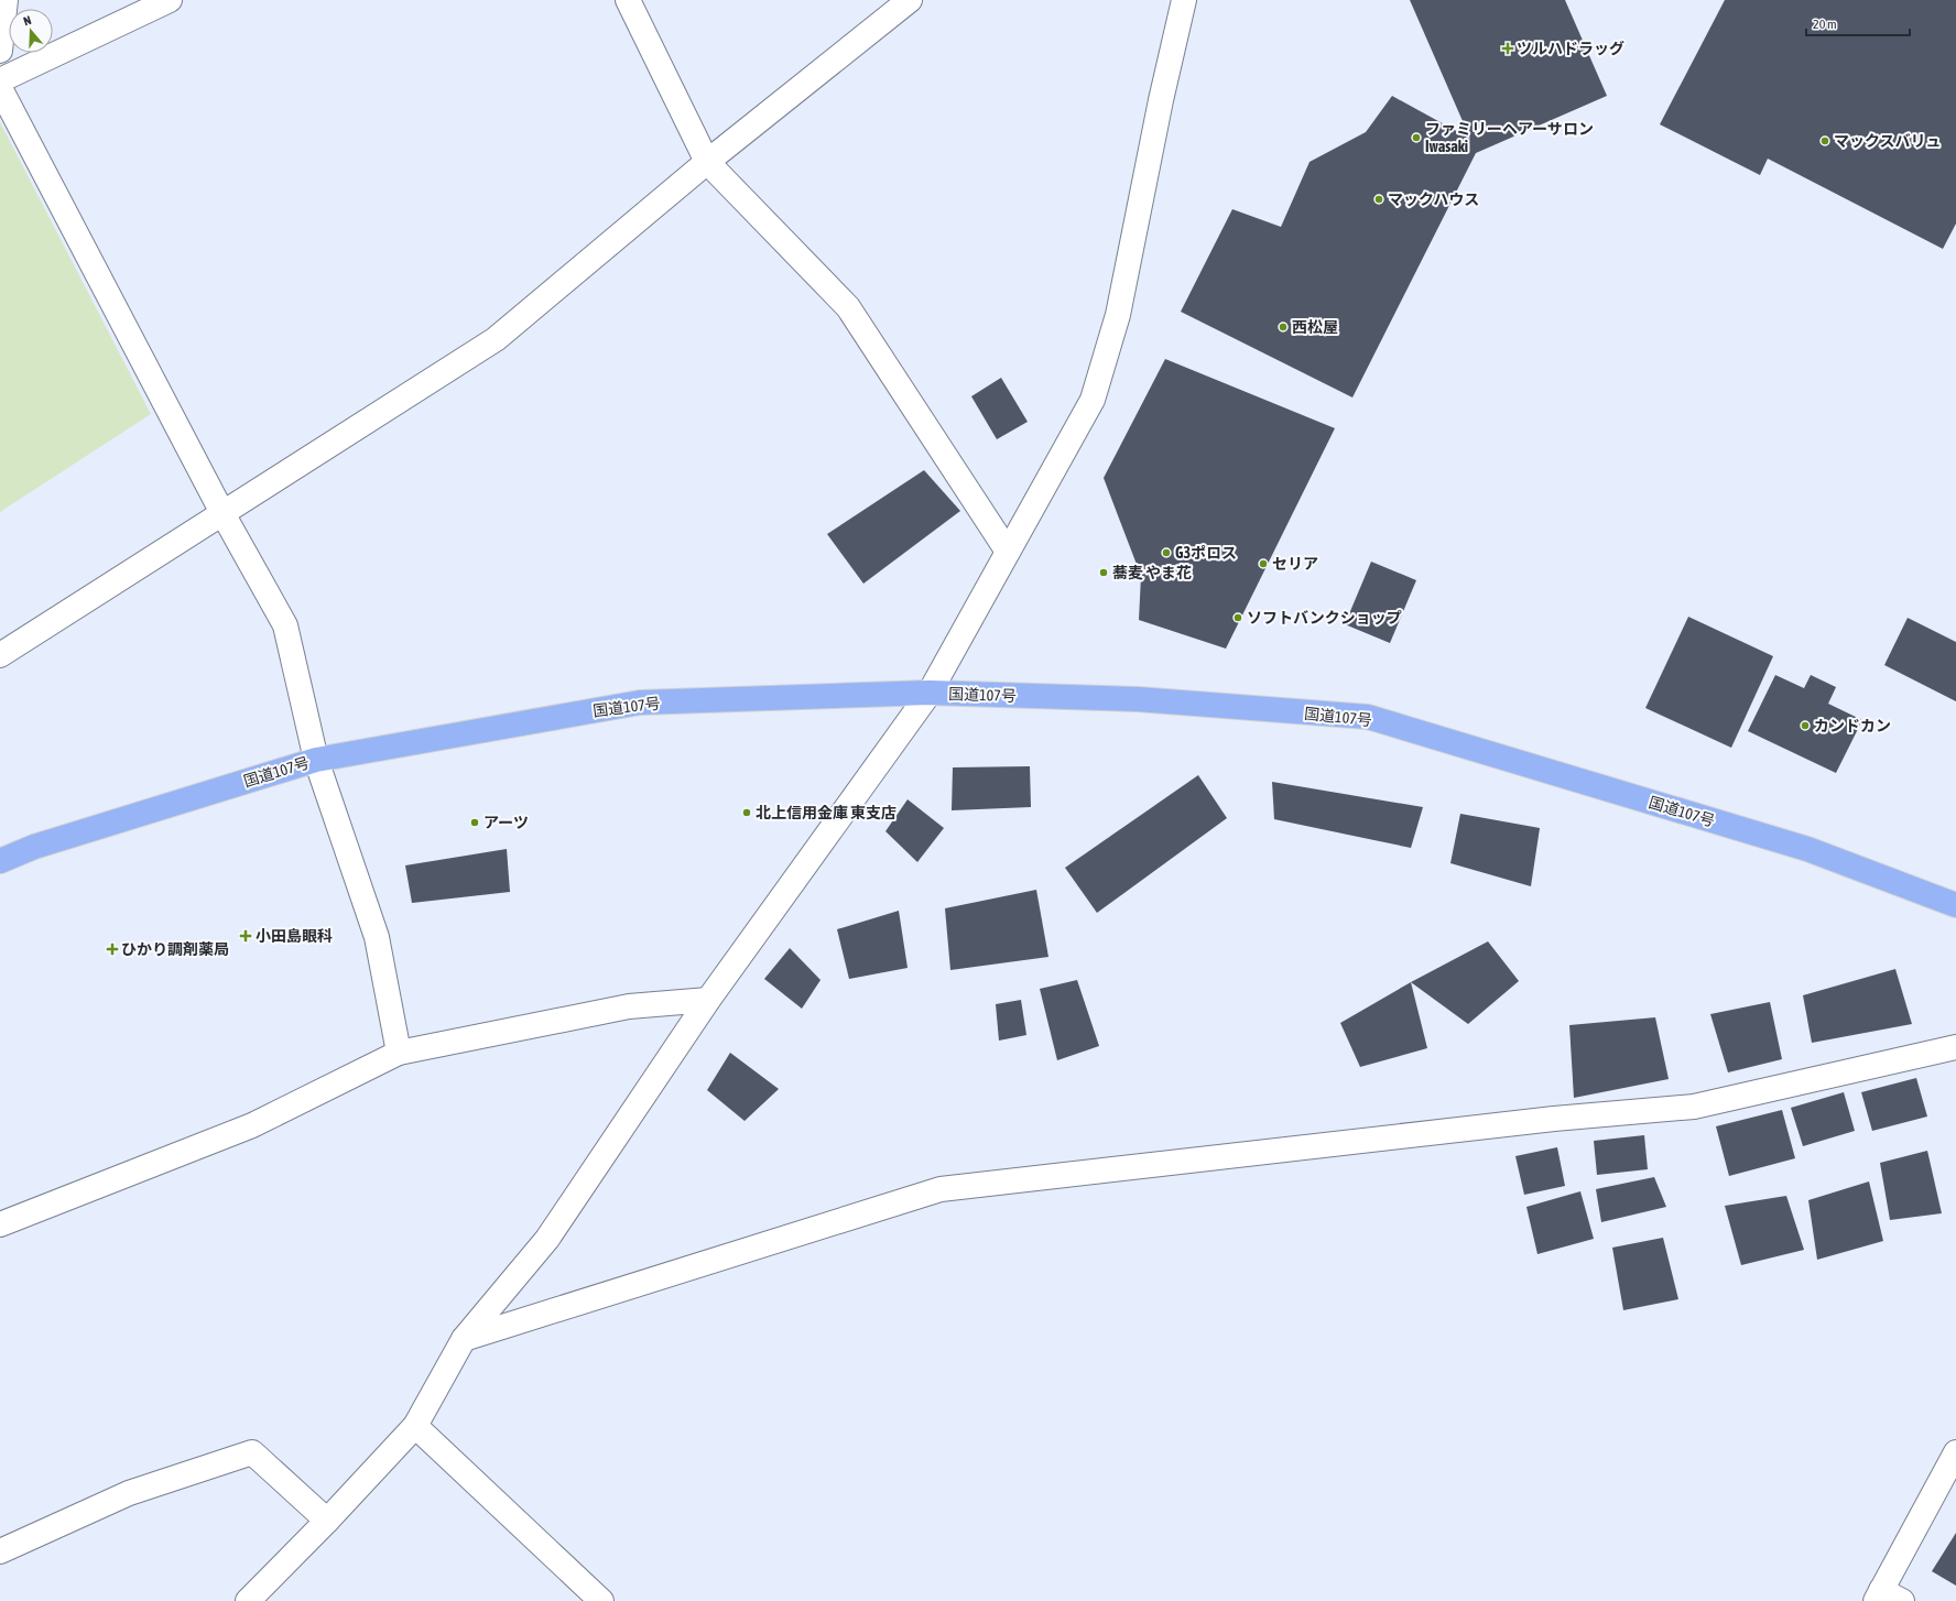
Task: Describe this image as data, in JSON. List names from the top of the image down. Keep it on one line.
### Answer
{"streets":{"highway":["国道107号"]},"places":{"health":["ツルハドラッグ","小田島眼科","ひかり調剤薬局"],"other":["ファミリーヘアーサロン Iwasaki","マックスバリュ","マックハウス","西松屋","G3ポロス","セリア","蕎麦 やま花","ソフトバンクショップ","カンドカン","北上信用金庫 東支店","アーツ"]},"scale_bar":"20 m","north":"top"}
